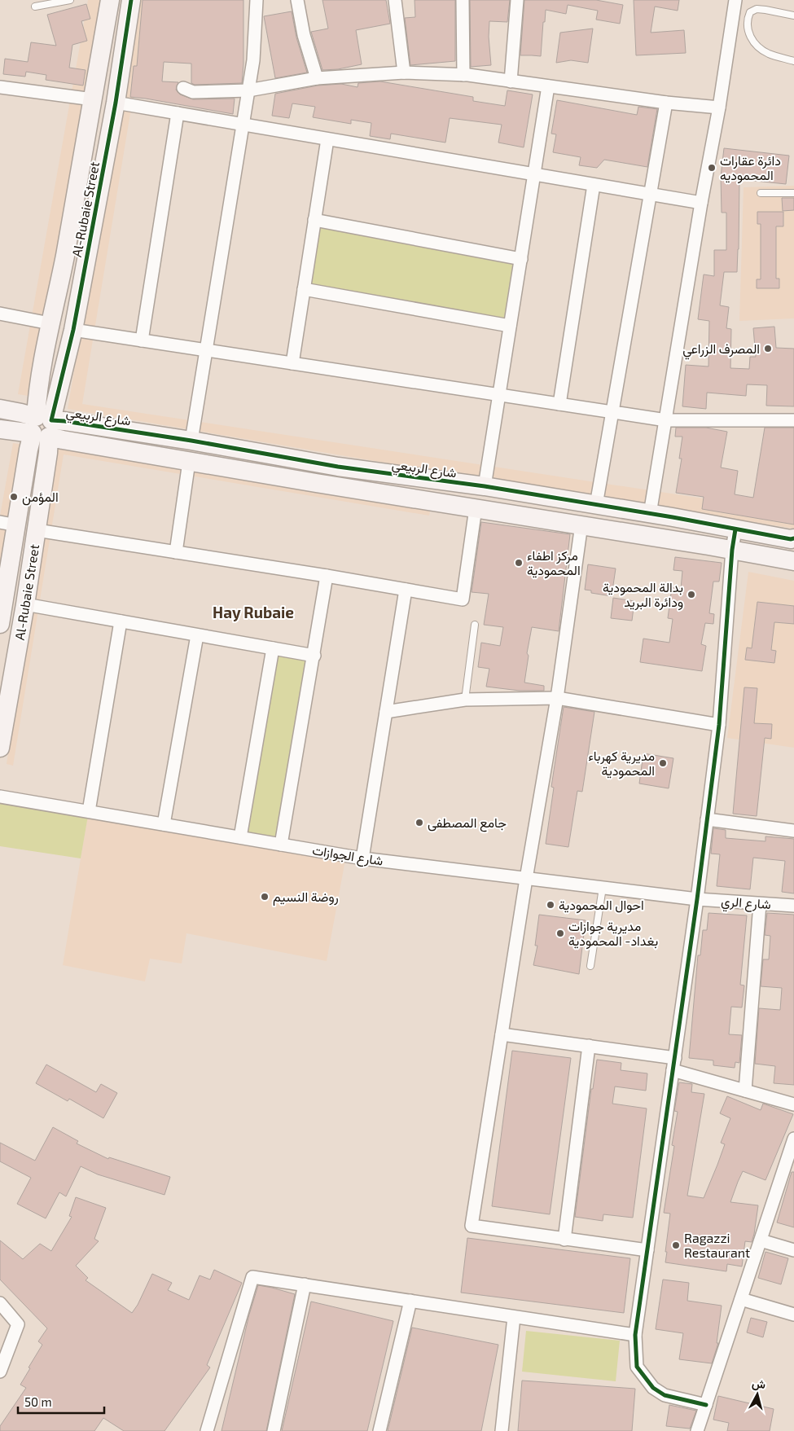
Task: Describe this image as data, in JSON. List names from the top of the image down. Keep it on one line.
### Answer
{"streets":{"street":["Al-Rubaie Street","شارع الربيعي","شارع الجوازات","شارع الري"]},"crossings":[["Al-Rubaie Street","شارع الربيعي"],["شارع الجوازات","شارع الري"]],"districts":["Hay Rubaie"],"places":["دائرة عقارات المحموديه","المصرف الزراعي","المؤمن","مركز اطفاء المحمودية","بدالة المحمودية ودائرة البريد","مديرية كهرباء المحمودية","جامع المصطفى","روضة النسيم","احوال المحمودية","مديرية جوازات بغداد- المحمودية","Ragazzi Restaurant"],"scale_bar":"50 m","north":"top"}
